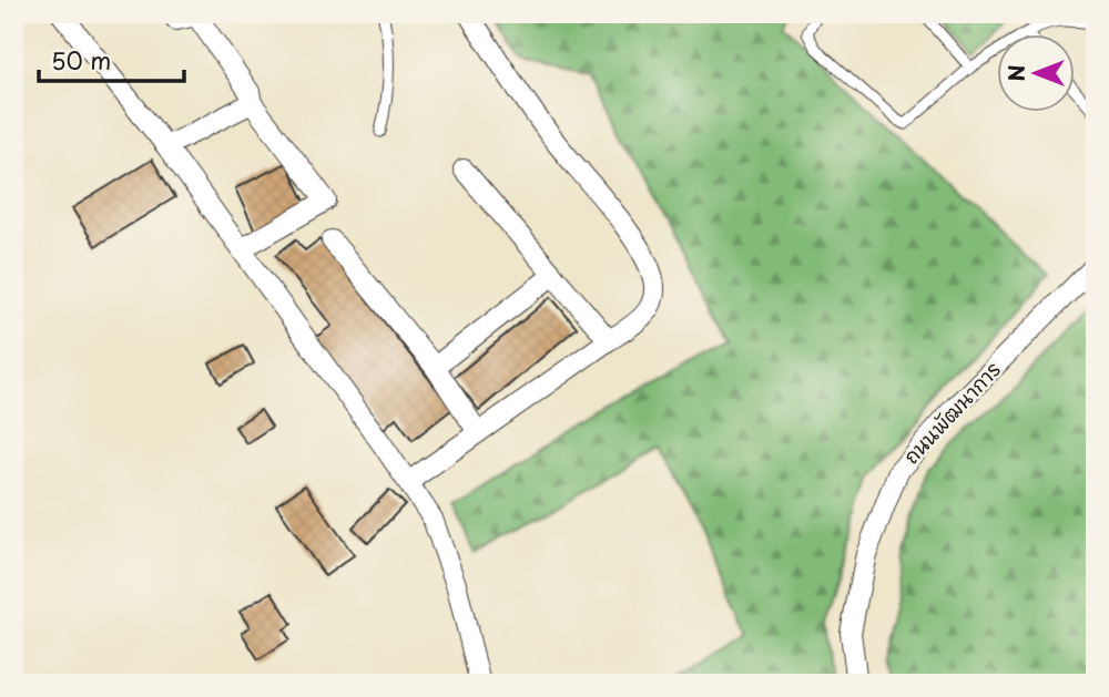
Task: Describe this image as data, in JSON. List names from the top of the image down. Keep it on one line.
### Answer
{"streets":{"street":["ถนนพัฒนาการ"]},"scale_bar":"50 m","north":"left"}
